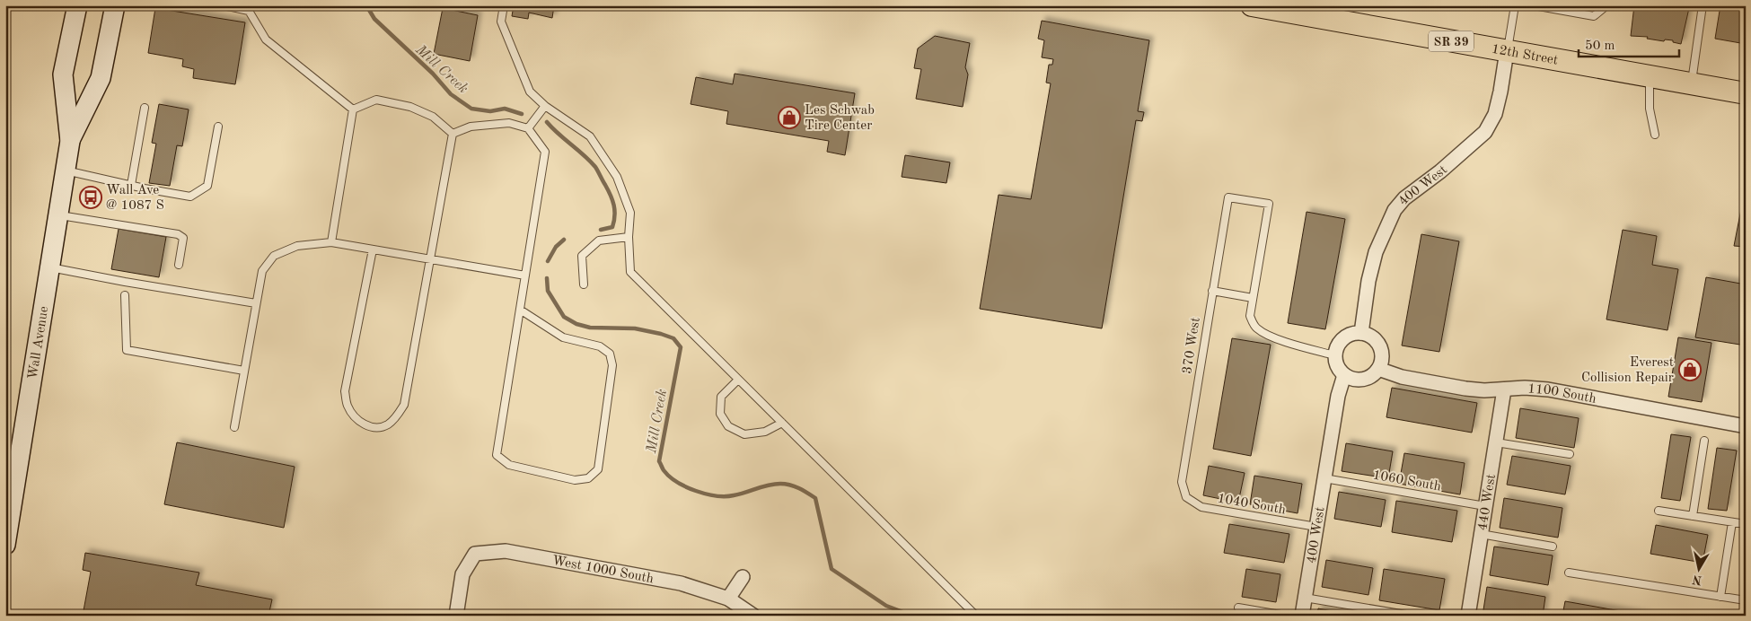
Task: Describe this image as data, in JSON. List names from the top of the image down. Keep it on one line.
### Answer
{"streets":{"main road":["SR 39","12th Street","Wall Avenue"],"street":["400 West","1100 South","440 West","West 1000 South"],"lane":["370 West","1060 South","1040 South"]},"crossings":[["12th Street","400 West"],["400 West","1100 South"],["400 West","1060 South"],["400 West","1040 South"],["370 West","1040 South"],["1100 South","440 West"],["1060 South","440 West"]],"water":["Mill Creek"],"places":{"shop":["Les Schwab Tire Center","Everest Collision Repair"],"bus stop":["Wall Ave @ 1087 S"]},"scale_bar":"50 m","north":"bottom"}
